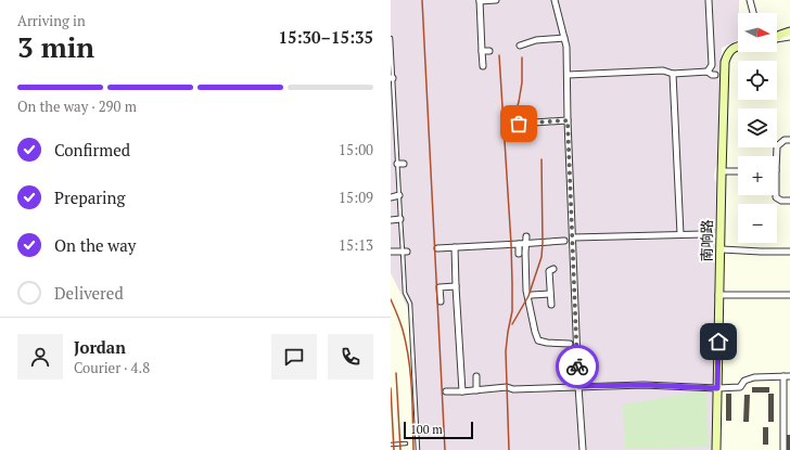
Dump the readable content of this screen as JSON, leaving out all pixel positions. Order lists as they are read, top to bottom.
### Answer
{
  "streets": {
    "street": ["南响路"]
  },
  "scale_bar": "100 m",
  "north": "right",
  "page": {
    "heading": ["3 min", "Arriving in", "15:30–15:35"],
    "panel": ["Jordan", "Courier · 4.8"],
    "map_buttons": ["+", "−"],
    "bar": "On the way · 290 m",
    "list": [
      ["Confirmed", "15:00"],
      ["Preparing", "15:09"],
      ["On the way", "15:13"],
      "Delivered"
    ],
    "scale": "100 m"
  }
}
